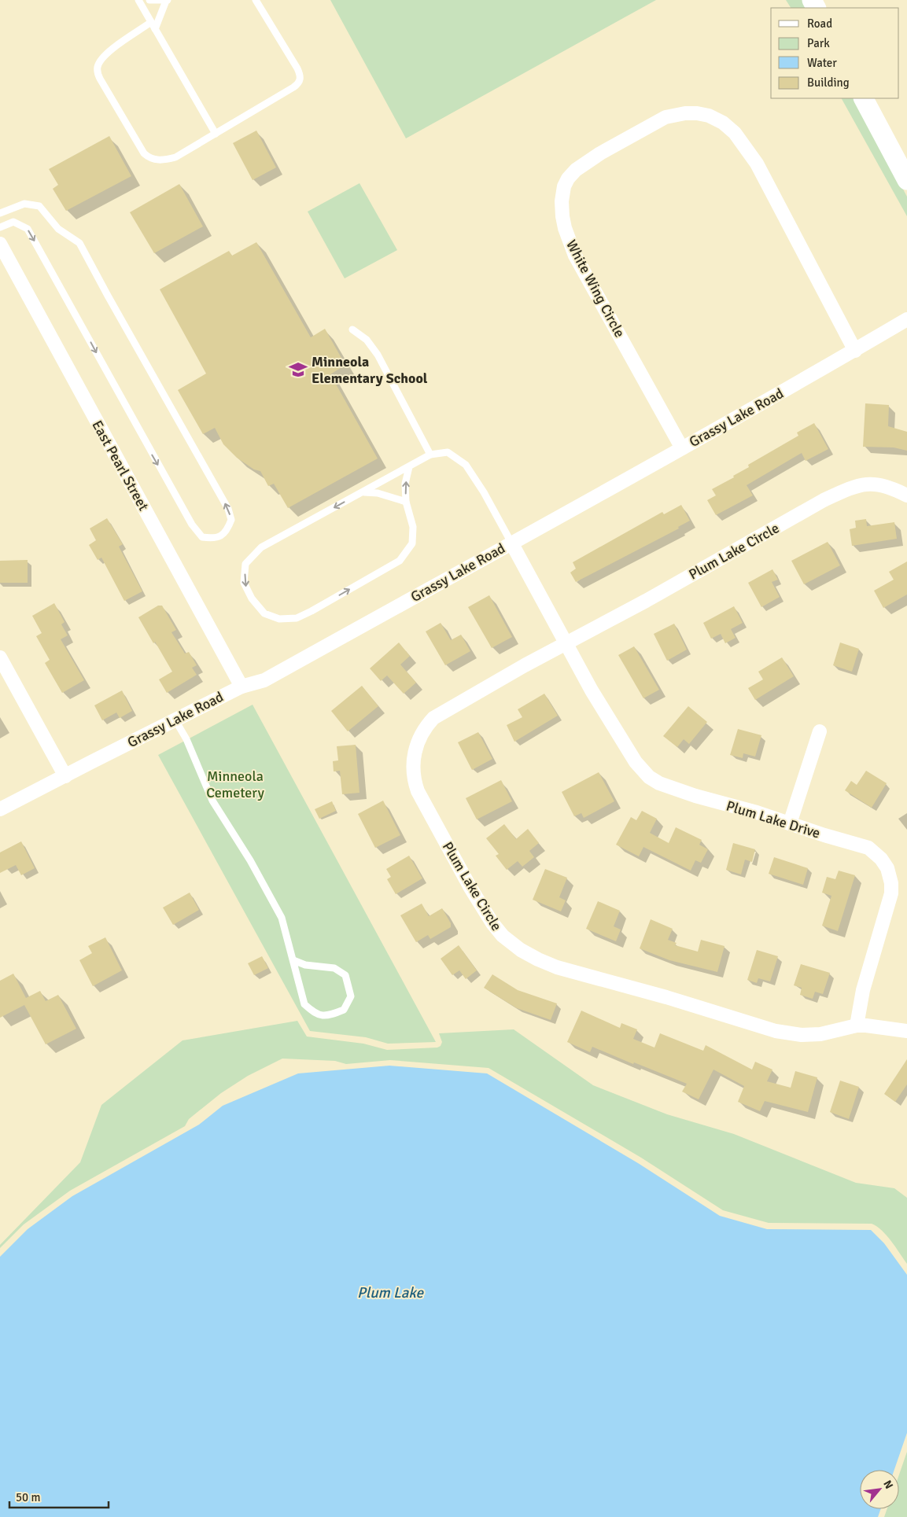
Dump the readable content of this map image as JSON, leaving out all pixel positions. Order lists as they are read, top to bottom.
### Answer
{
  "streets": {
    "street": [
      "White Wing Circle",
      "Grassy Lake Road",
      "East Pearl Street",
      "Plum Lake Circle",
      "Plum Lake Drive"
    ]
  },
  "crossings": [
    ["White Wing Circle", "Grassy Lake Road"],
    ["Grassy Lake Road", "East Pearl Street"],
    ["Plum Lake Circle", "Plum Lake Drive"]
  ],
  "water": ["Plum Lake"],
  "parks": ["Minneola Cemetery"],
  "places": {
    "school or university": ["Minneola Elementary School"]
  },
  "legend": [
    "Road",
    "Park",
    "Water",
    "Building"
  ],
  "scale_bar": "50 m",
  "north": "top right"
}
